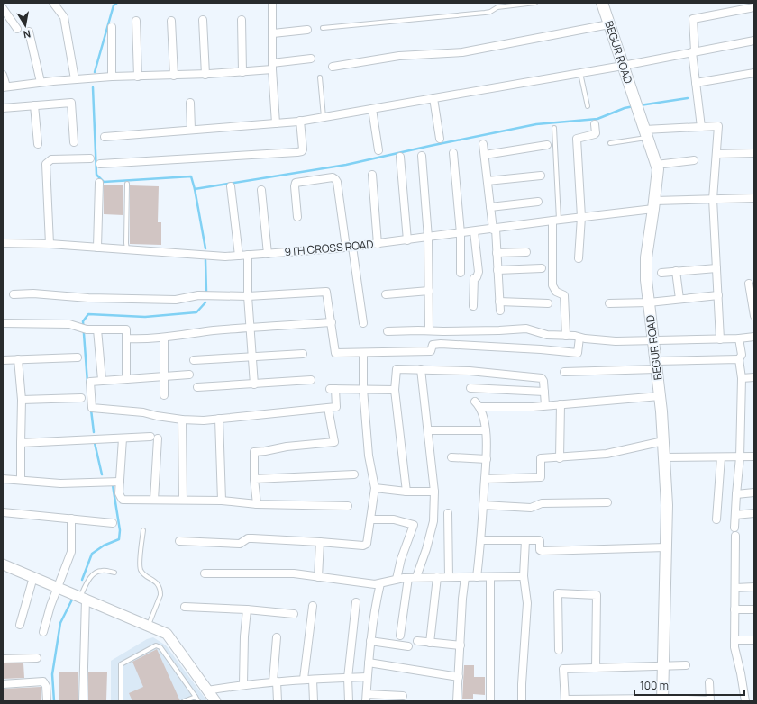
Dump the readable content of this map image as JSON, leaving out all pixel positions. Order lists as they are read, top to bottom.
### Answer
{
  "streets": {
    "main road": ["BEGUR ROAD"],
    "street": ["9TH CROSS ROAD"]
  },
  "crossings": [
    ["BEGUR ROAD", "9TH CROSS ROAD"]
  ],
  "scale_bar": "100 m",
  "north": "bottom"
}
